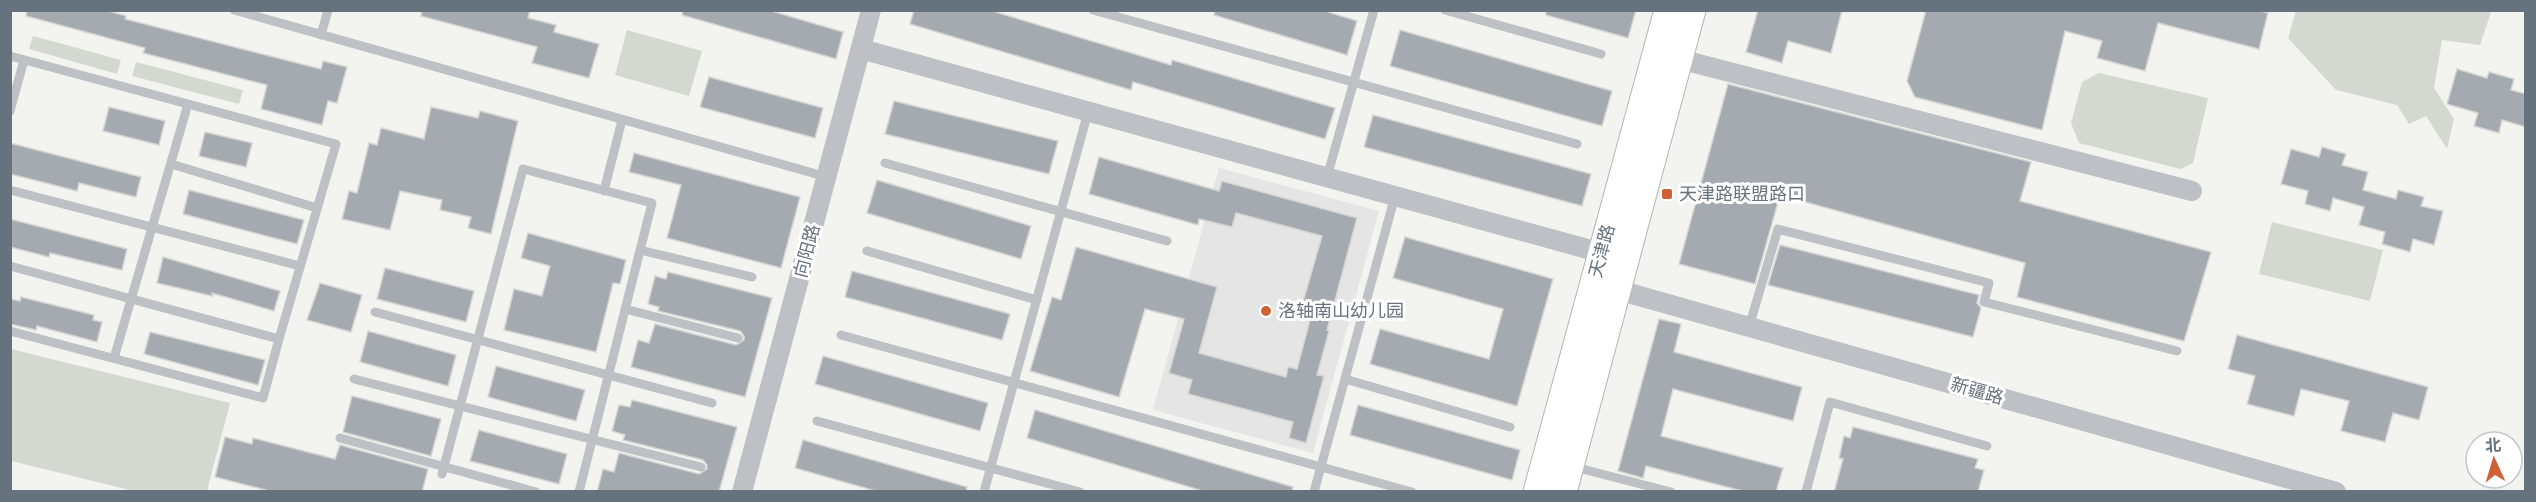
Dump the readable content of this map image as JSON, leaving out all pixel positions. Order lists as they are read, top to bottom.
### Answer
{
  "streets": {
    "main road": ["天津路"],
    "street": ["向阳路", "新疆路"]
  },
  "crossings": [
    ["天津路", "新疆路"]
  ],
  "places": {
    "transit": ["天津路联盟路口"],
    "other": ["洛轴南山幼儿园"]
  },
  "north": "top"
}
